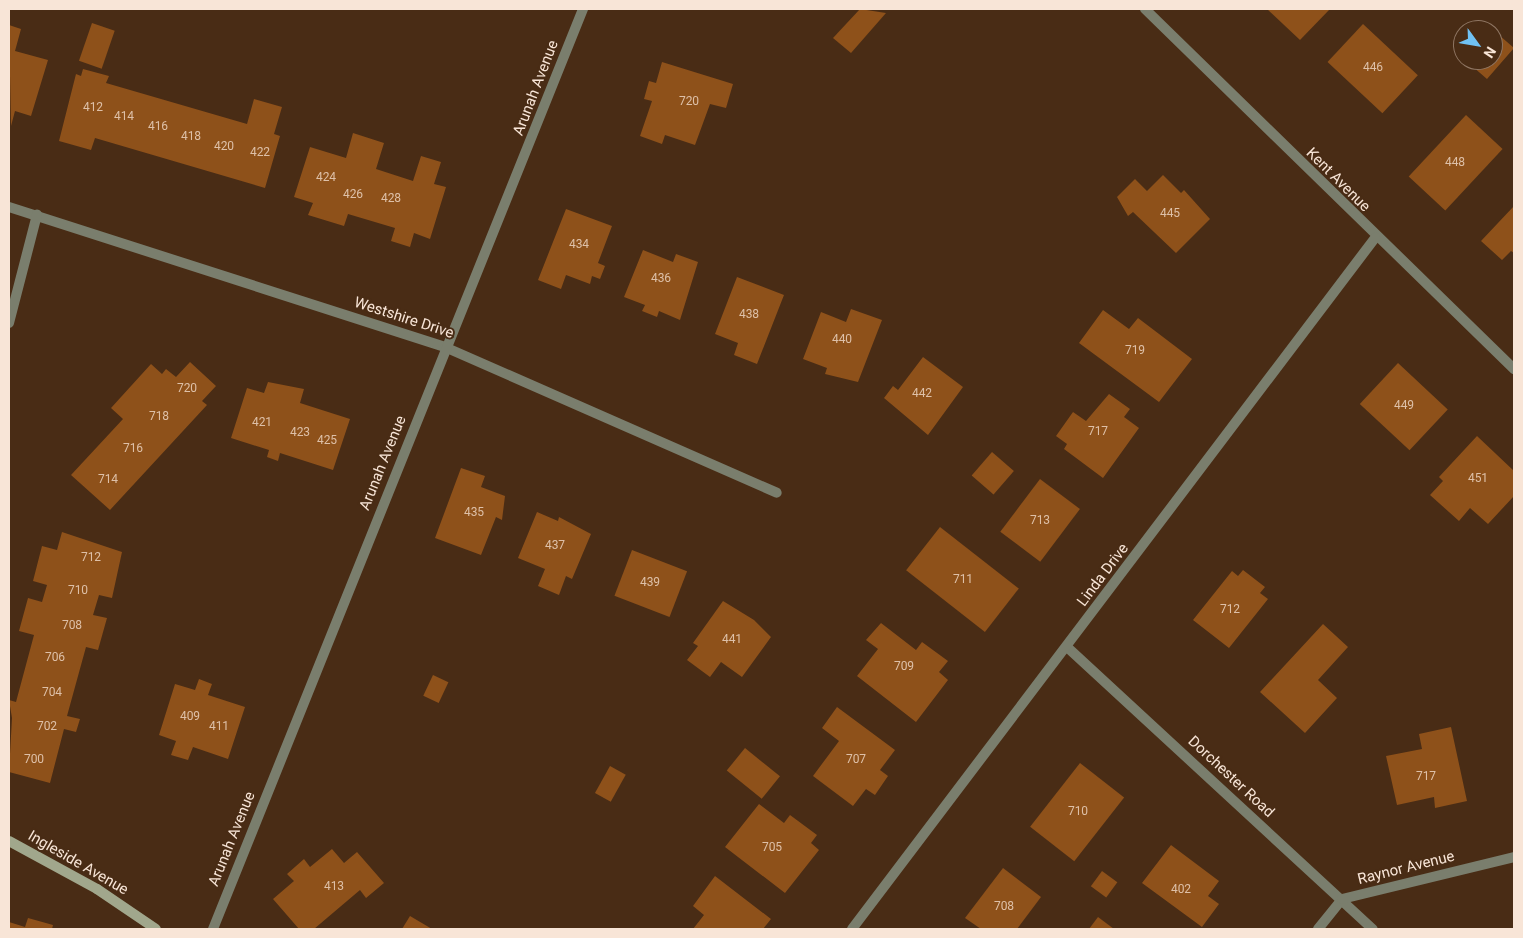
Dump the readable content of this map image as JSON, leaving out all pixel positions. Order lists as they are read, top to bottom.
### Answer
{
  "streets": {
    "main road": ["Ingleside Avenue"],
    "street": [
      "Arunah Avenue",
      "Kent Avenue",
      "Westshire Drive",
      "Linda Drive",
      "Dorchester Road",
      "Raynor Avenue"
    ]
  },
  "crossings": [
    ["Arunah Avenue", "Westshire Drive"],
    ["Kent Avenue", "Linda Drive"],
    ["Linda Drive", "Dorchester Road"],
    ["Dorchester Road", "Raynor Avenue"]
  ],
  "house_numbers": [
    "446",
    "720",
    "412",
    "414",
    "416",
    "418",
    "420",
    "422",
    "448",
    "424",
    "426",
    "428",
    "445",
    "434",
    "436",
    "438",
    "440",
    "719",
    "720",
    "442",
    "449",
    "718",
    "421",
    "717",
    "423",
    "425",
    "716",
    "451",
    "714",
    "435",
    "713",
    "437",
    "712",
    "711",
    "439",
    "710",
    "712",
    "708",
    "441",
    "706",
    "709",
    "704",
    "409",
    "702",
    "411",
    "700",
    "707",
    "717",
    "710",
    "705",
    "413",
    "402",
    "708"
  ],
  "north": "bottom right"
}
